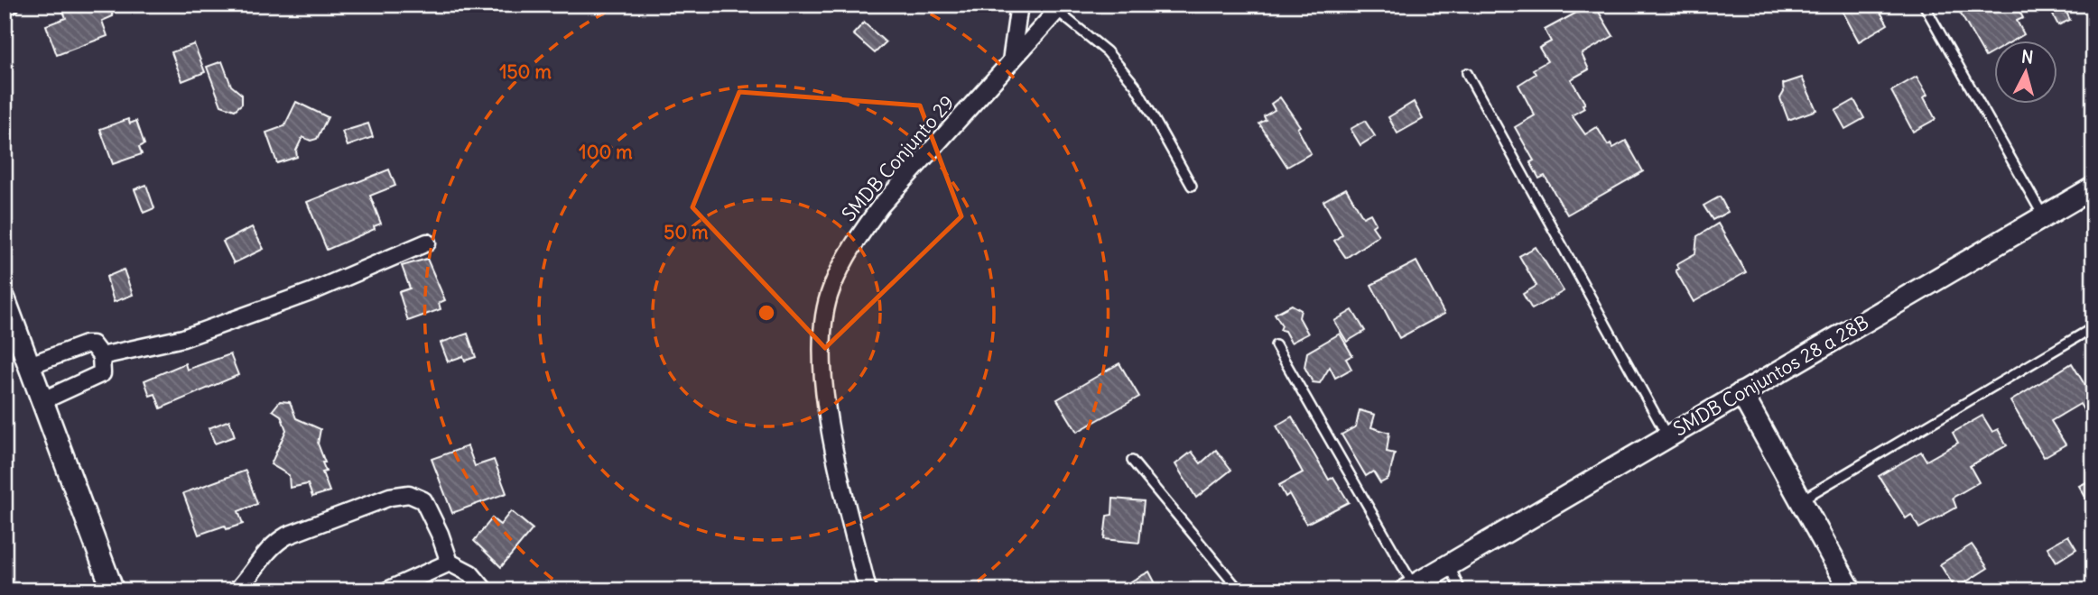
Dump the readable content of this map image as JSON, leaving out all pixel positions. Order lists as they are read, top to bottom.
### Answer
{
  "streets": {
    "street": ["SMDB Conjunto 29", "SMDB Conjuntos 28 a 28B"]
  },
  "north": "top",
  "rings": ["150 m", "100 m", "50 m"]
}
